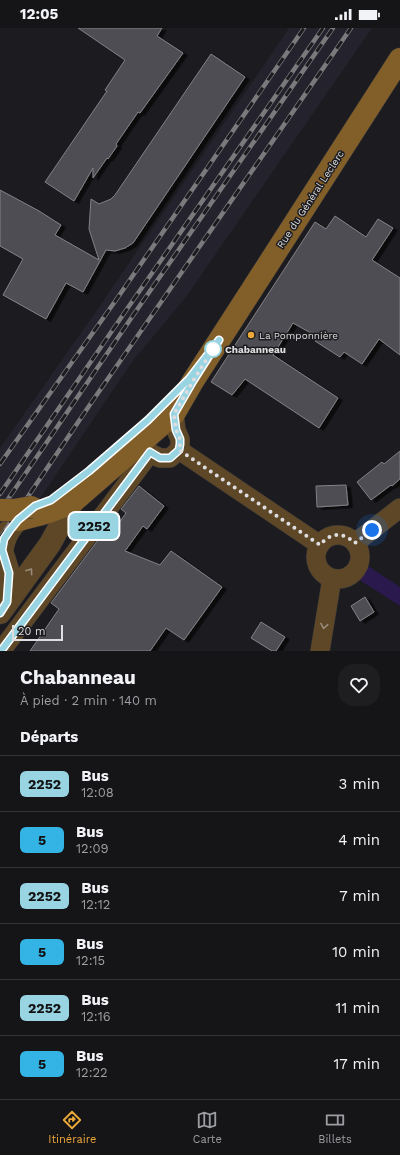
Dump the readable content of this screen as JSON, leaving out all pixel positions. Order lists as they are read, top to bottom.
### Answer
{
  "streets": {
    "main road": ["Rue du Général Leclerc"]
  },
  "places": ["La Pomponnière", "Chabanneau"],
  "lines": ["bus line 2252"],
  "scale_bar": "20 m",
  "page": {
    "status": "12:05",
    "on_map": "2252",
    "scale": "20 m",
    "heading": [
      ["Chabanneau", "À pied · 2 min · 140 m"],
      "Départs"
    ],
    "list": [
      {
        "mark": "2252",
        "name": "Bus",
        "note": "12:08",
        "value": "3 min"
      },
      {
        "mark": "5",
        "name": "Bus",
        "note": "12:09",
        "value": "4 min"
      },
      {
        "mark": "2252",
        "name": "Bus",
        "note": "12:12",
        "value": "7 min"
      },
      {
        "mark": "5",
        "name": "Bus",
        "note": "12:15",
        "value": "10 min"
      },
      {
        "mark": "2252",
        "name": "Bus",
        "note": "12:16",
        "value": "11 min"
      },
      {
        "mark": "5",
        "name": "Bus",
        "note": "12:22",
        "value": "17 min"
      }
    ],
    "tabs": ["Itinéraire", "Carte", "Billets"]
  }
}
